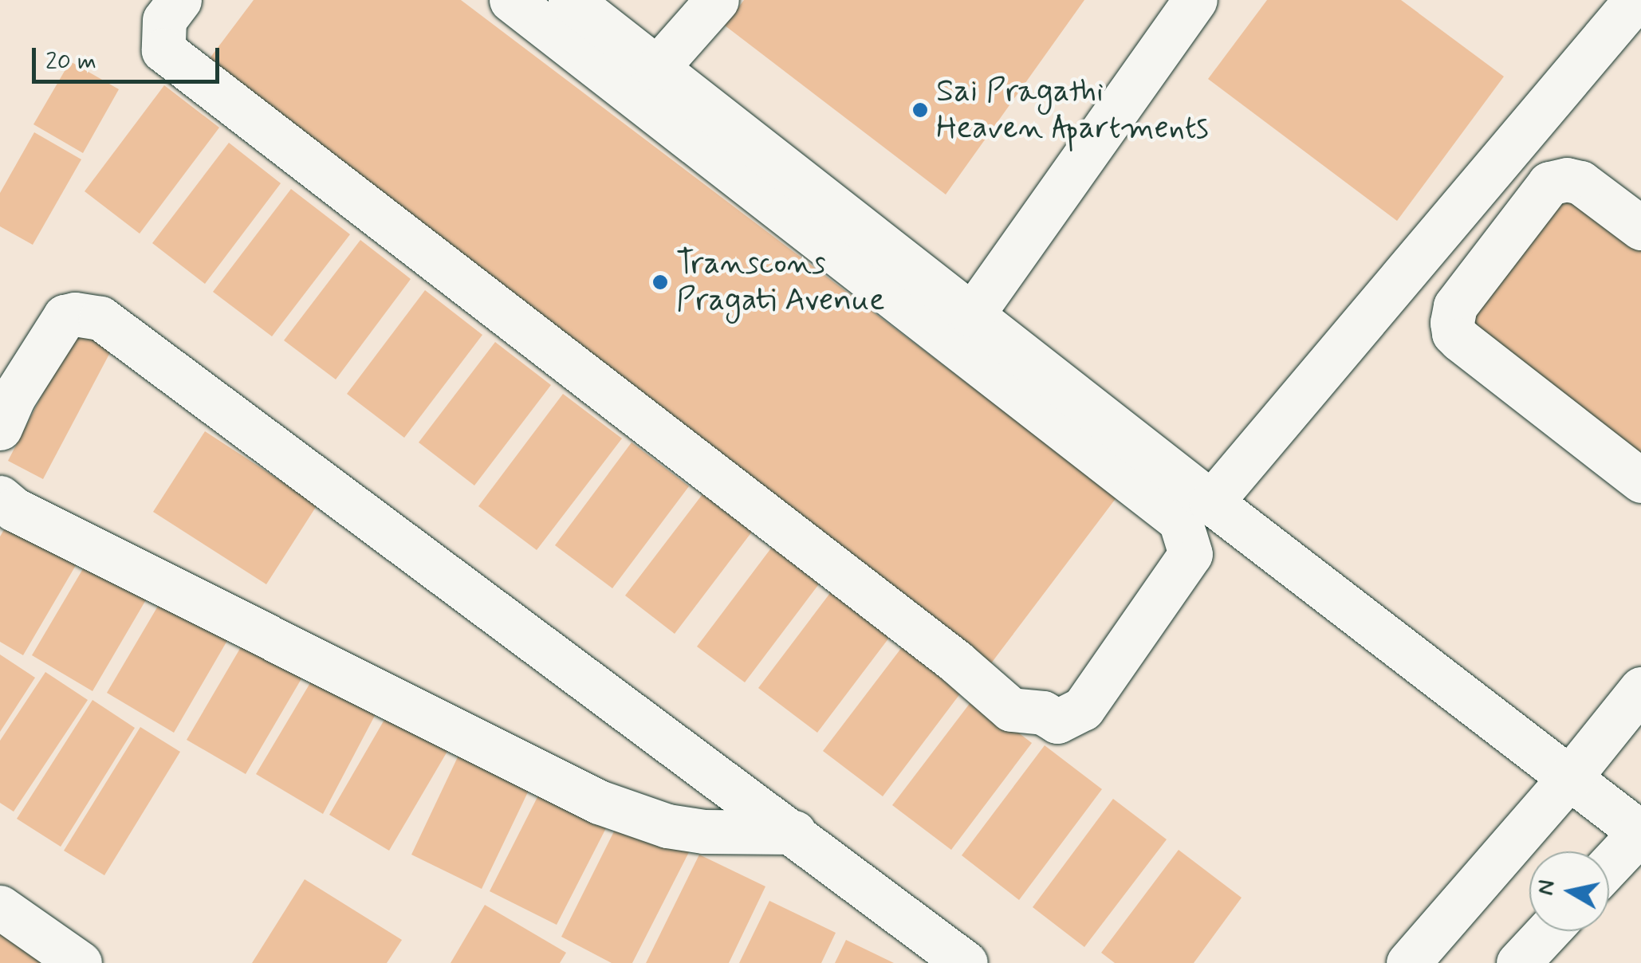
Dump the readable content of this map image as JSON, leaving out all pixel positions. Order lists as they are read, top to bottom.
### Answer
{
  "places": ["Sai Pragathi Heaven Apartments", "Transcons Pragati Avenue"],
  "scale_bar": "20 m",
  "north": "left"
}
